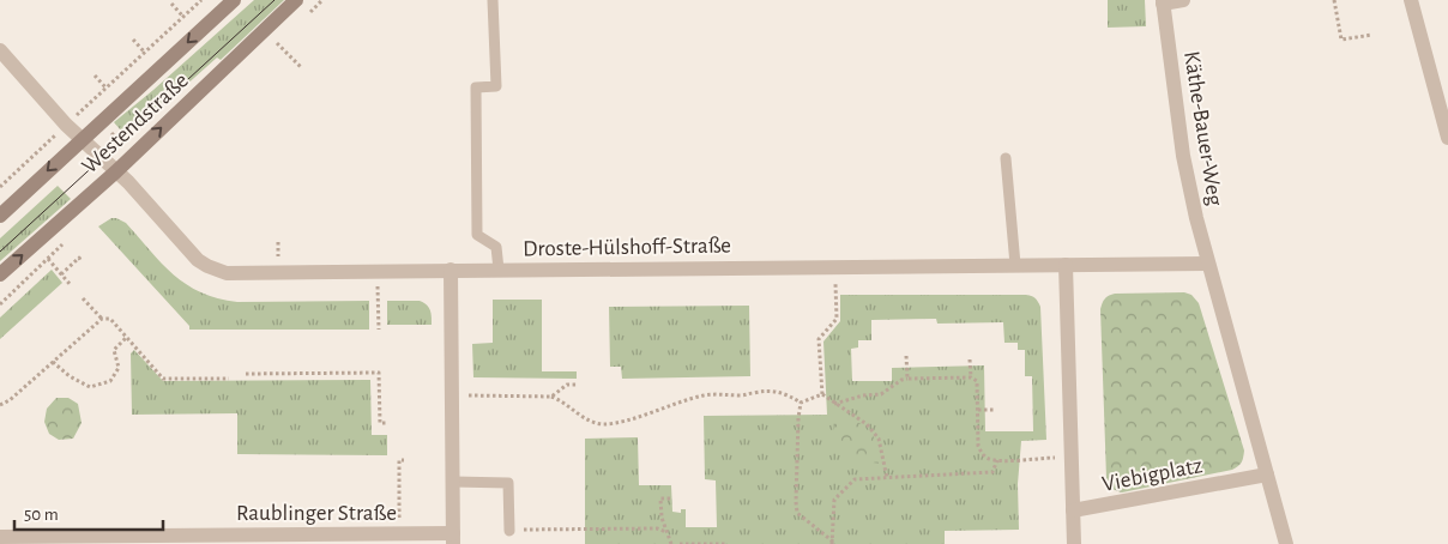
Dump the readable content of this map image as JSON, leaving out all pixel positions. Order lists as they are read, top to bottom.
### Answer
{
  "streets": {
    "main road": ["Westendstraße"],
    "street": [
      "Käthe-Bauer-Weg",
      "Droste-Hülshoff-Straße",
      "Viebigplatz",
      "Raublinger Straße"
    ]
  },
  "crossings": [
    ["Westendstraße", "Droste-Hülshoff-Straße"],
    ["Käthe-Bauer-Weg", "Droste-Hülshoff-Straße"],
    ["Droste-Hülshoff-Straße", "Viebigplatz"]
  ],
  "scale_bar": "50 m"
}
